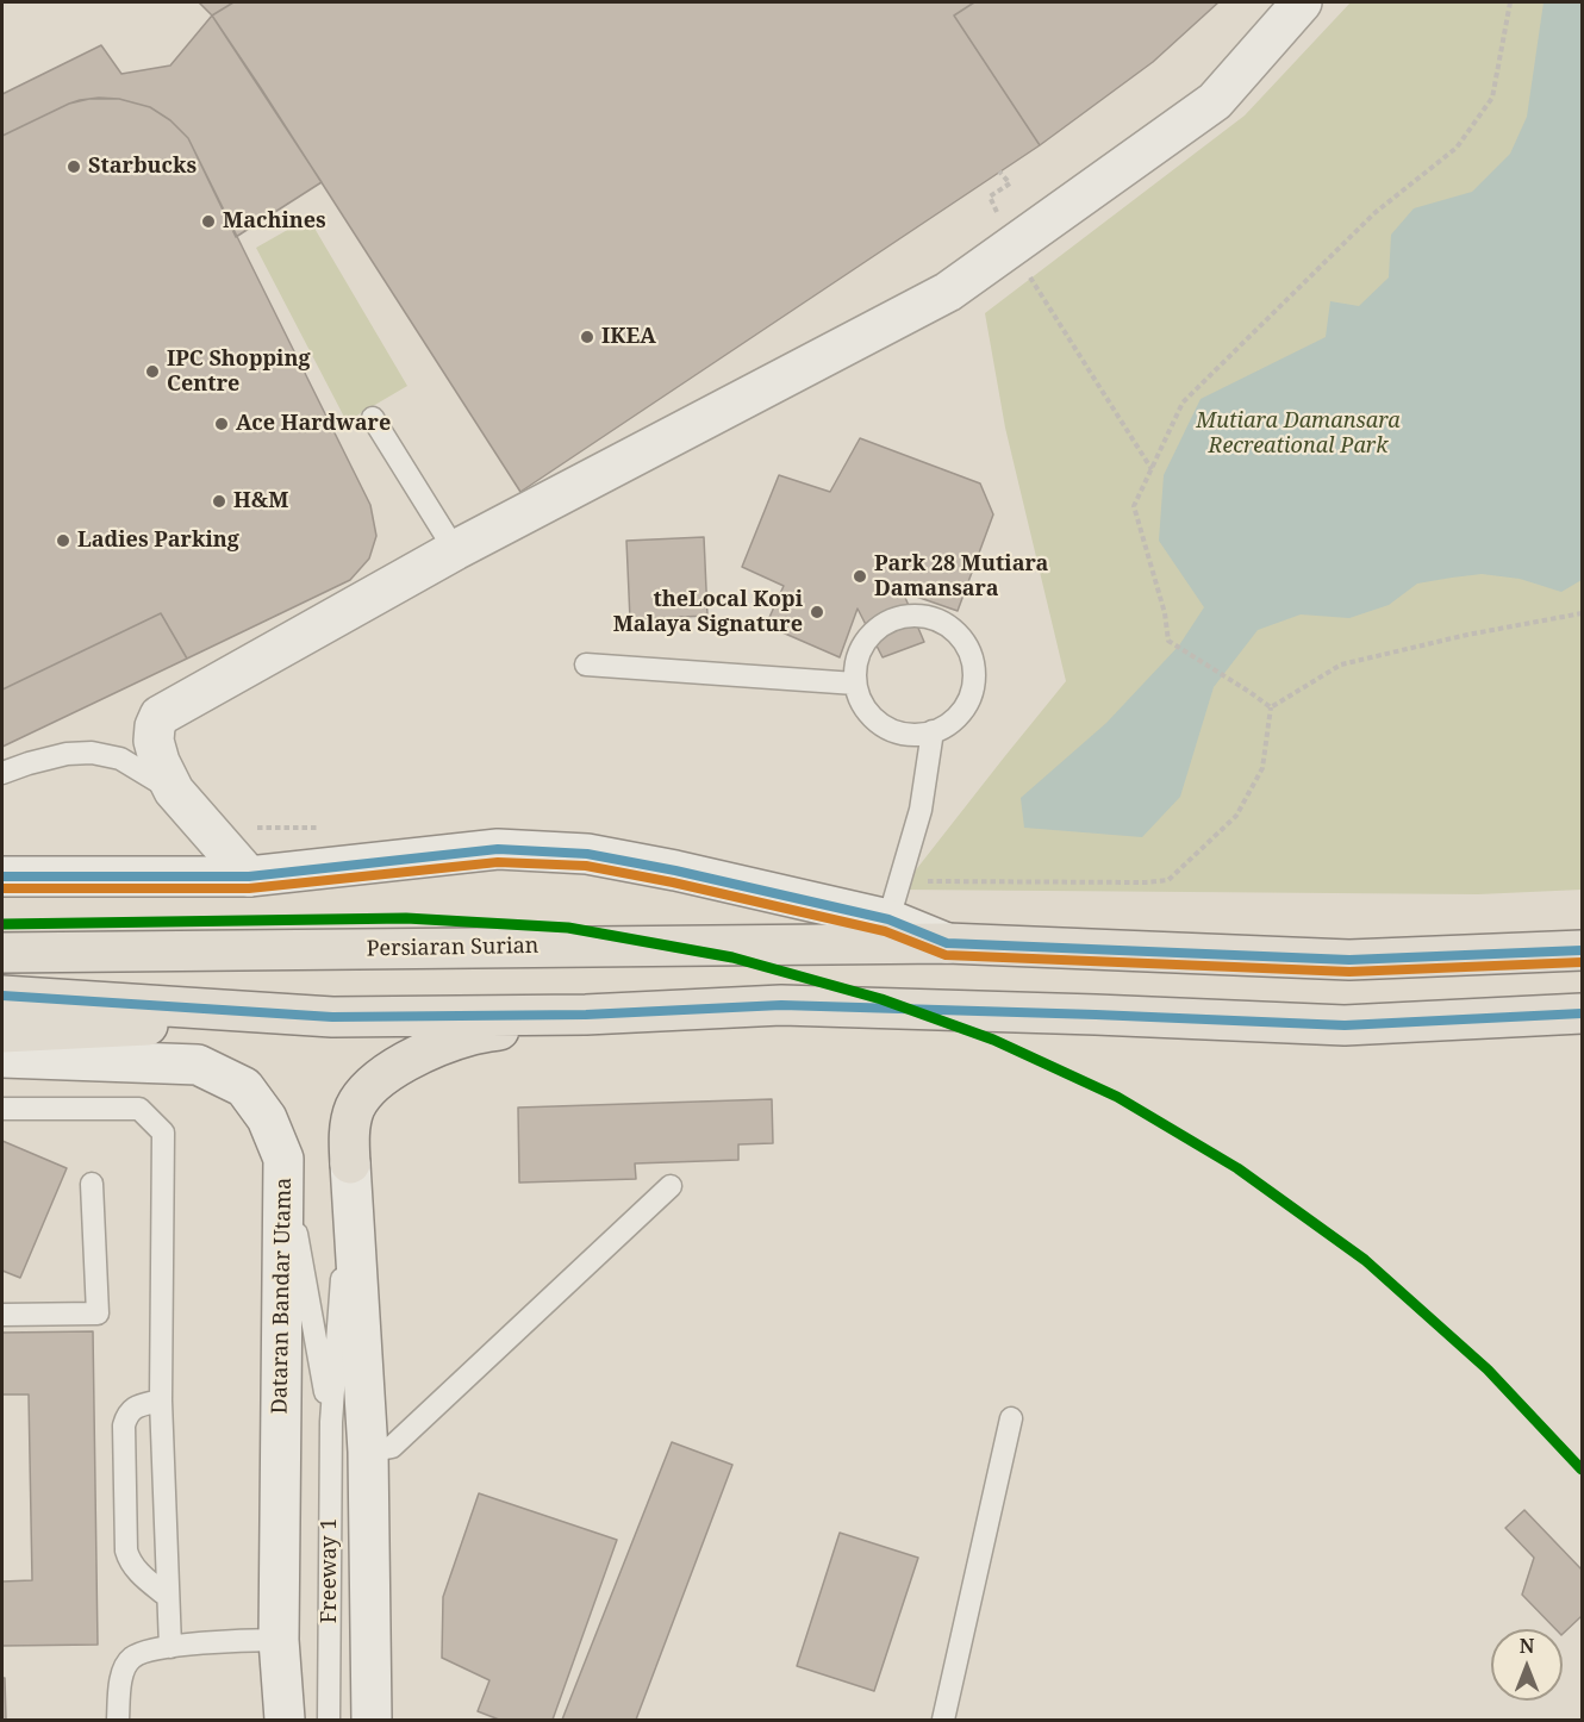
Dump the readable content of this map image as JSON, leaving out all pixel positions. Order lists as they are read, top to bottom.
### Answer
{
  "streets": {
    "main road": ["Persiaran Surian"],
    "street": ["Dataran Bandar Utama"],
    "lane": ["Freeway 1"]
  },
  "crossings": [
    ["Dataran Bandar Utama", "Freeway 1"]
  ],
  "parks": ["Mutiara Damansara Recreational Park"],
  "places": [
    "Starbucks",
    "Machines",
    "IKEA",
    "IPC Shopping Centre",
    "Ace Hardware",
    "H&M",
    "Ladies Parking",
    "Park 28 Mutiara Damansara",
    "theLocal Kopi Malaya Signature"
  ],
  "north": "top"
}
